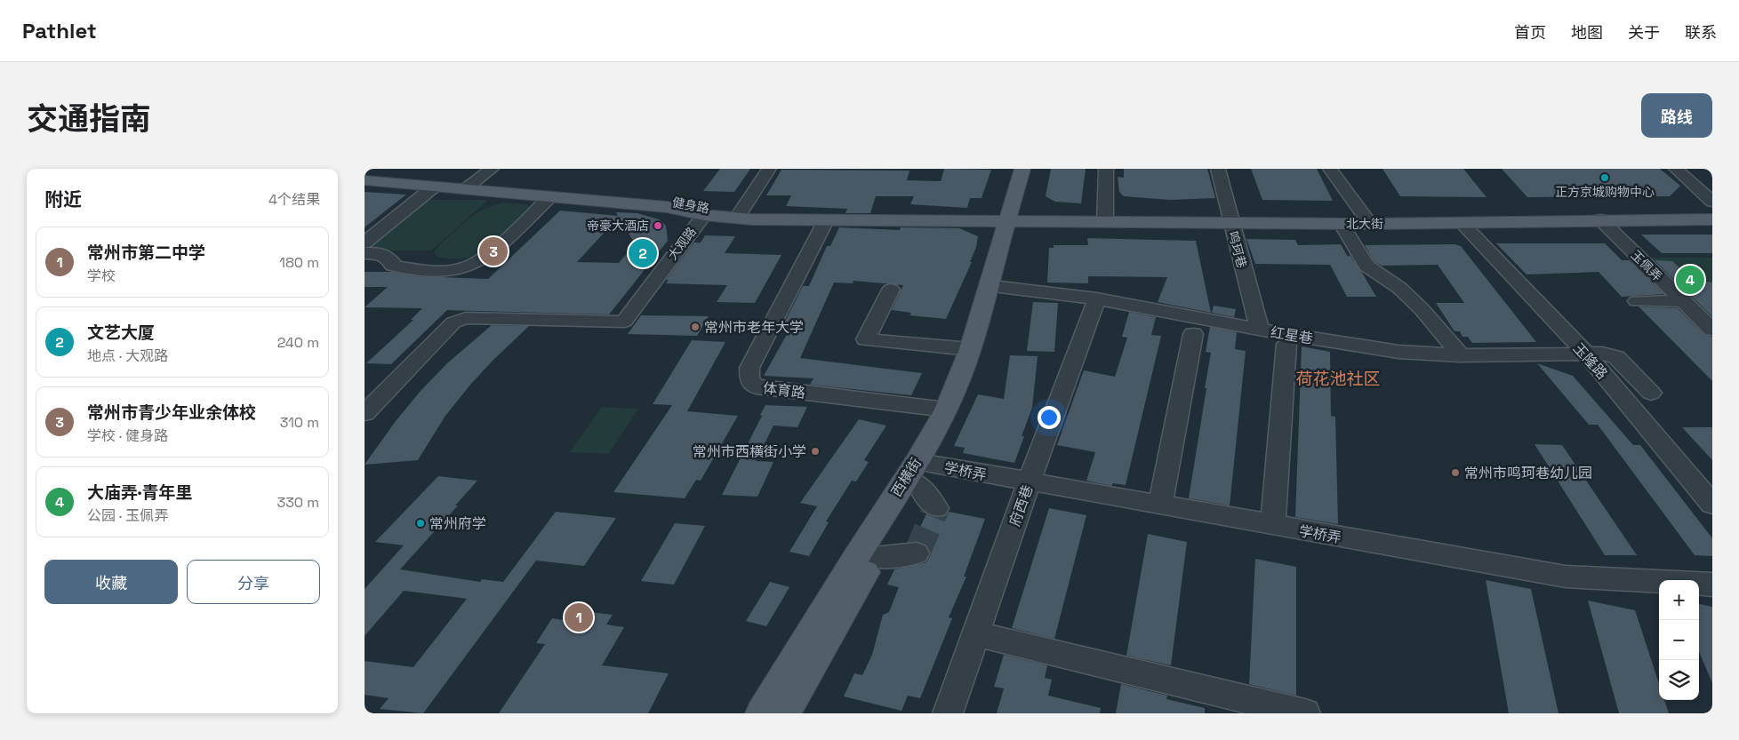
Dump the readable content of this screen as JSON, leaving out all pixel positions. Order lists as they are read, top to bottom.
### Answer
{
  "streets": {
    "main road": ["健身路", "北大街", "西横街"],
    "street": [
      "大观路",
      "鸣珂巷",
      "玉佩弄",
      "红星巷",
      "玉隆路",
      "体育路",
      "学桥弄",
      "府西巷"
    ]
  },
  "crossings": [
    ["健身路", "北大街"],
    ["健身路", "大观路"],
    ["健身路", "体育路"],
    ["健身路", "西横街"],
    ["北大街", "鸣珂巷"],
    ["北大街", "玉佩弄"],
    ["北大街", "玉隆路"],
    ["北大街", "西横街"],
    ["鸣珂巷", "红星巷"],
    ["红星巷", "玉隆路"],
    ["红星巷", "西横街"],
    ["红星巷", "府西巷"],
    ["体育路", "西横街"],
    ["学桥弄", "西横街"],
    ["学桥弄", "府西巷"]
  ],
  "districts": ["荷花池社区"],
  "places": [
    "正方京城购物中心",
    "帝豪大酒店",
    "常州市老年大学",
    "常州市西横街小学",
    "常州市鸣珂巷幼儿园",
    "常州府学"
  ],
  "page": {
    "header": "Pathlet",
    "nav": [
      "首页",
      "地图",
      "关于",
      "联系"
    ],
    "title": "交通指南",
    "buttons": [
      "路线",
      ["收藏", "分享"]
    ],
    "heading": ["附近", "4个结果"],
    "list": [
      {
        "mark": "1",
        "name": "常州市第二中学",
        "note": "学校",
        "value": "180 m"
      },
      {
        "mark": "2",
        "name": "文艺大厦",
        "note": "地点 · 大观路",
        "value": "240 m"
      },
      {
        "mark": "3",
        "name": "常州市青少年业余体校",
        "note": "学校 · 健身路",
        "value": "310 m"
      },
      {
        "mark": "4",
        "name": "大庙弄·青年里",
        "note": "公园 · 玉佩弄",
        "value": "330 m"
      }
    ],
    "pins": [
      "3",
      "2",
      "4",
      "1"
    ],
    "map_buttons": ["+", "−"]
  }
}
